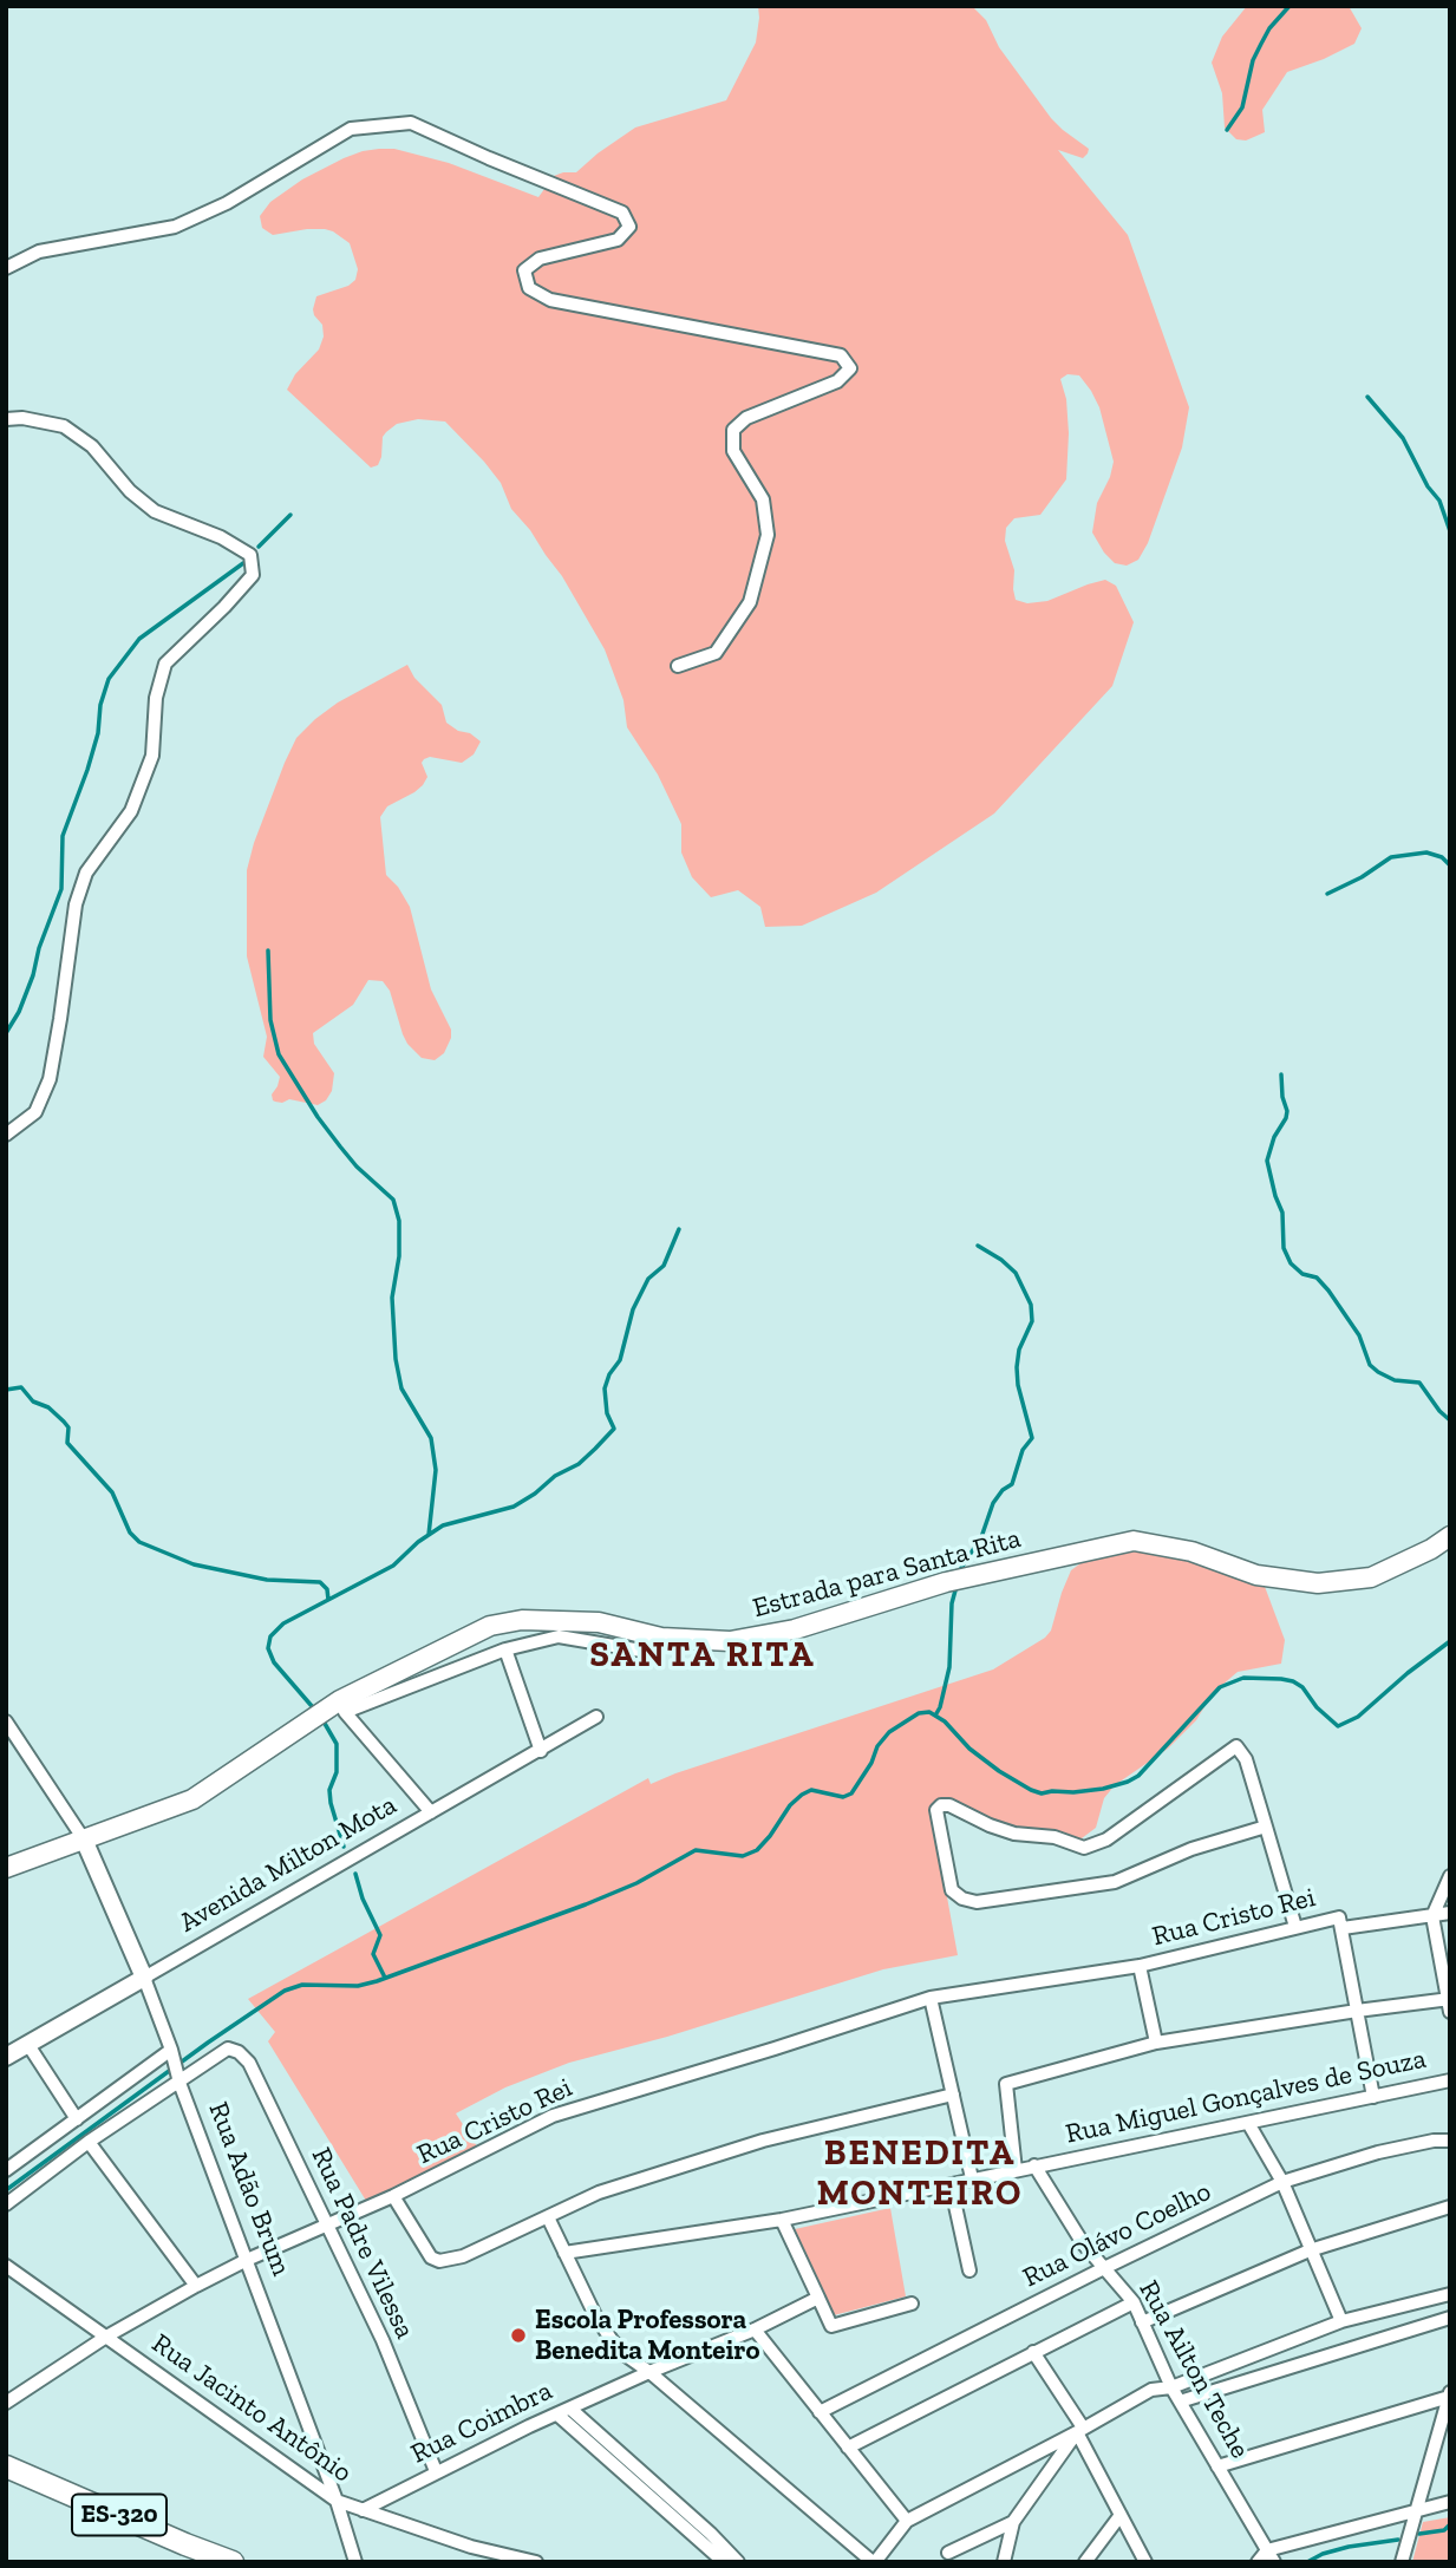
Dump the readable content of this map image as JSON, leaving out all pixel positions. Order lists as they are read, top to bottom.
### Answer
{
  "streets": {
    "main road": ["Estrada para Santa Rita", "ES-320"],
    "street": [
      "Avenida Milton Mota",
      "Rua Cristo Rei",
      "Rua Miguel Gonçalves de Souza",
      "Rua Adão Brum",
      "Rua Olávo Coelho",
      "Rua Padre Vilessa",
      "Rua Ailton Teche",
      "Rua Jacinto Antônio",
      "Rua Coimbra"
    ]
  },
  "crossings": [
    ["Estrada para Santa Rita", "Rua Adão Brum"],
    ["Avenida Milton Mota", "Rua Adão Brum"],
    ["Rua Cristo Rei", "Rua Adão Brum"],
    ["Rua Cristo Rei", "Rua Padre Vilessa"],
    ["Rua Cristo Rei", "Rua Jacinto Antônio"],
    ["Rua Miguel Gonçalves de Souza", "Rua Ailton Teche"],
    ["Rua Adão Brum", "Rua Padre Vilessa"],
    ["Rua Adão Brum", "Rua Jacinto Antônio"],
    ["Rua Olávo Coelho", "Rua Ailton Teche"],
    ["Rua Padre Vilessa", "Rua Coimbra"],
    ["Rua Jacinto Antônio", "Rua Coimbra"]
  ],
  "districts": ["SANTA RITA", "BENEDITA MONTEIRO"],
  "places": ["Escola Professora Benedita Monteiro"]
}
